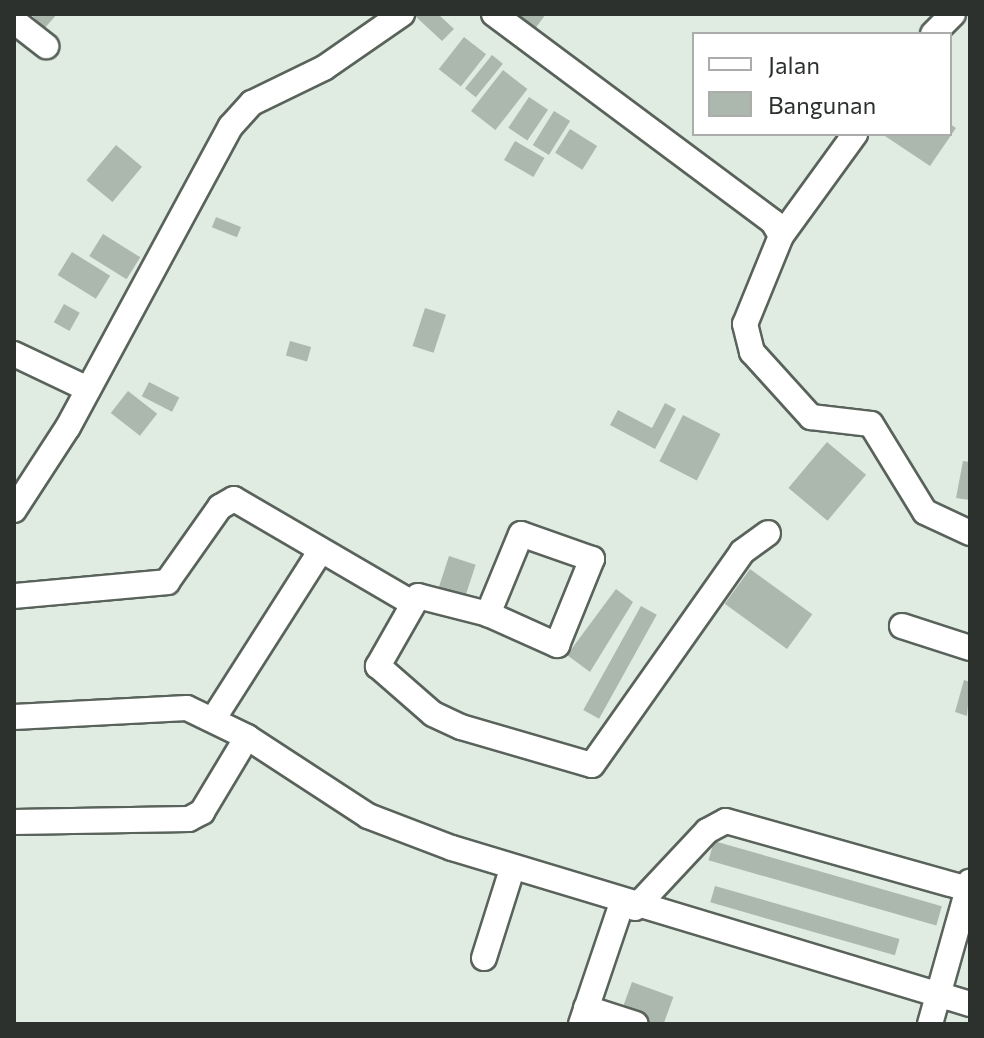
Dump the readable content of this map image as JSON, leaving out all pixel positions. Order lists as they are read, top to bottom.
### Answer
{
  "legend": ["Jalan", "Bangunan"]
}
